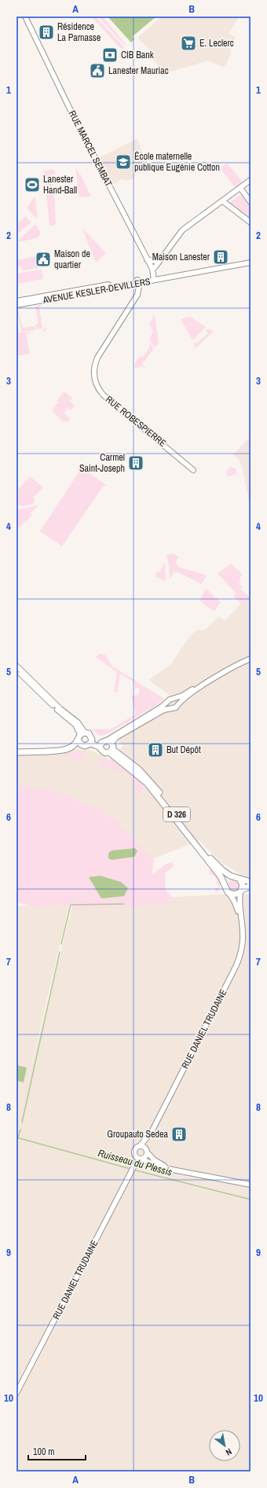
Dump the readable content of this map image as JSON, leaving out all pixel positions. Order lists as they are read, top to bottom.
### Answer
{
  "streets": {
    "main road": ["D 326"],
    "street": [
      "RUE MARCEL SEMBAT",
      "AVENUE KESLER-DEVILLERS",
      "RUE ROBESPIERRE",
      "RUE DANIEL TRUDAINE"
    ]
  },
  "crossings": [
    ["RUE MARCEL SEMBAT", "AVENUE KESLER-DEVILLERS"],
    ["AVENUE KESLER-DEVILLERS", "RUE ROBESPIERRE"],
    ["D 326", "RUE DANIEL TRUDAINE"]
  ],
  "water": ["Ruisseau du Plessis"],
  "places": {
    "building": [
      "Résidence La Parnasse",
      "Maison Lanester",
      "Carmel Saint-Joseph",
      "But Dépôt",
      "Groupauto Sedea"
    ],
    "supermarket": ["E. Leclerc"],
    "bank": ["CIB Bank"],
    "public building": ["Lanester Mauriac", "Maison de quartier"],
    "school or university": ["École maternelle publique Eugénie Cotton"],
    "sports": ["Lanester Hand-Ball"]
  },
  "scale_bar": "100 m",
  "north": "bottom right",
  "grid": {
    "columns": ["A", "B"],
    "rows": [
      "1",
      "2",
      "3",
      "4",
      "5",
      "6",
      "7",
      "8",
      "9",
      "10"
    ]
  }
}
